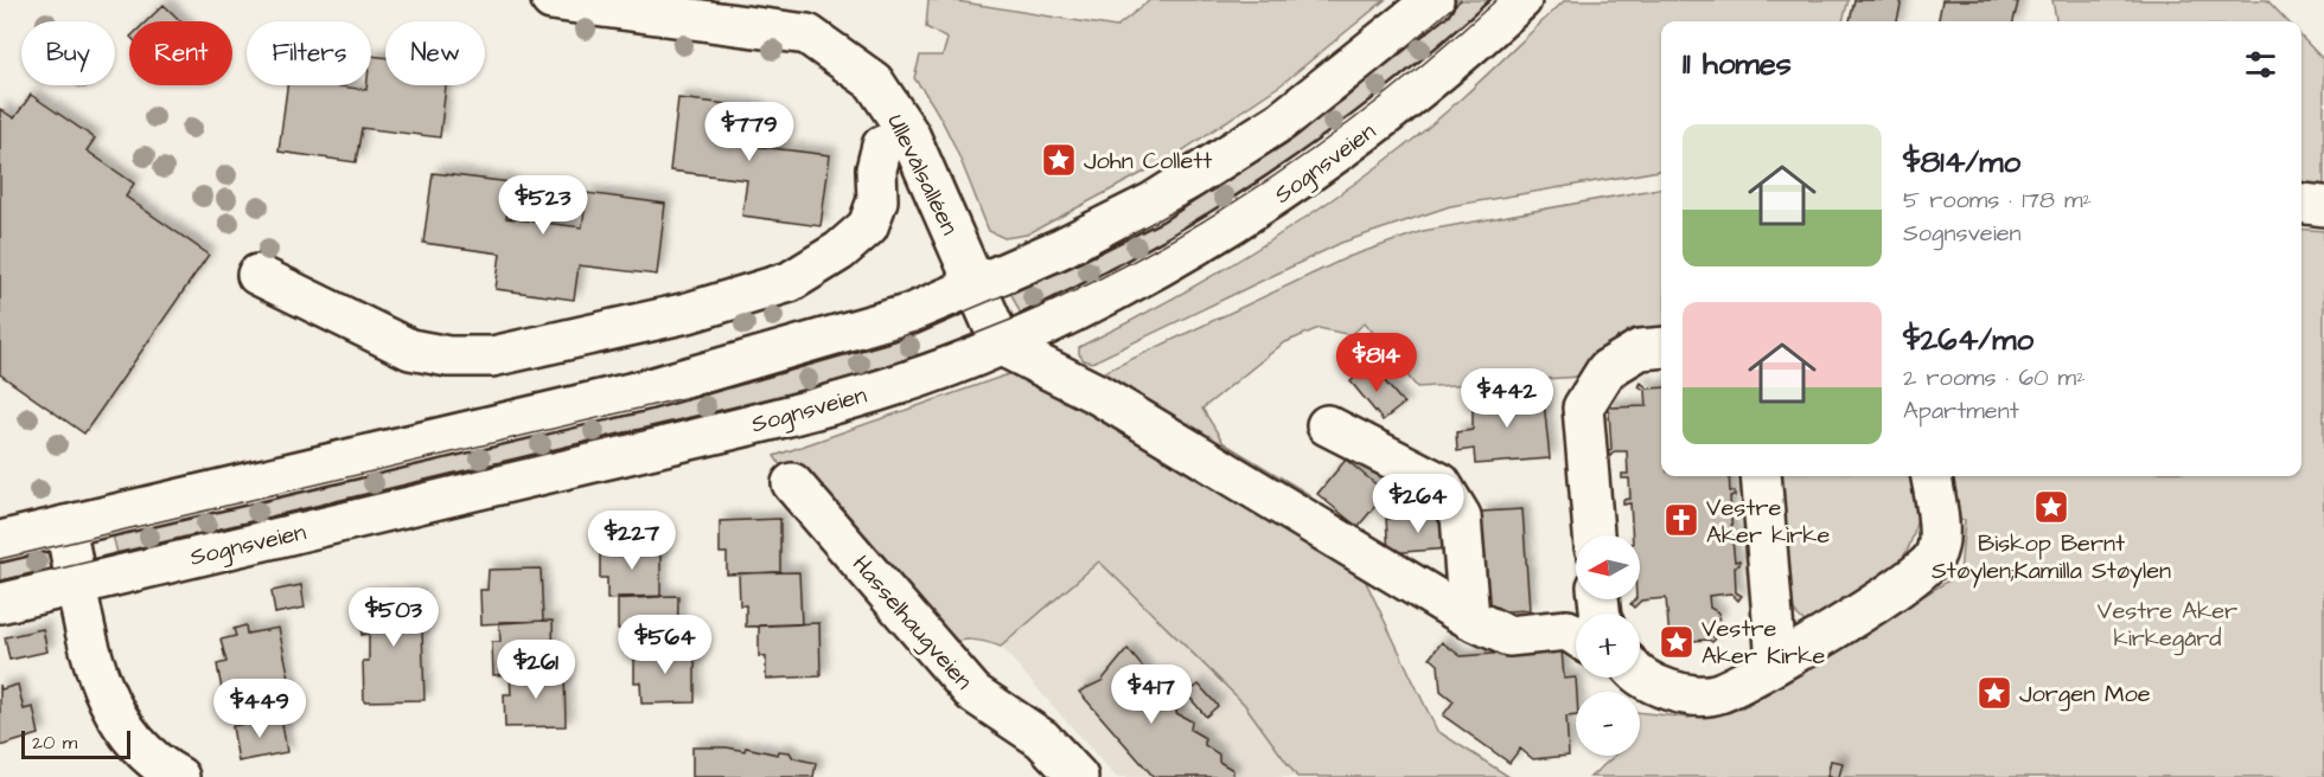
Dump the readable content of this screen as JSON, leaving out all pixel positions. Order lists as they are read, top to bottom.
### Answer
{
  "streets": {
    "main road": ["Sognsveien", "Ullevålsalléen", "Hasselhaugveien"]
  },
  "crossings": [
    ["Sognsveien", "Ullevålsalléen"]
  ],
  "parks": ["Vestre Aker kirkegård"],
  "places": {
    "place": [
      "John Collett",
      "Biskop Bernt Støylen;Kamilla Støylen",
      "Vestre Aker Kirke",
      "Jorgen Moe"
    ],
    "church": ["Vestre Aker kirke"]
  },
  "scale_bar": "20 m",
  "north": "left",
  "page": {
    "chip": [
      "Buy",
      "Rent",
      "Filters",
      "New"
    ],
    "heading": "11 homes",
    "price": [
      "$779",
      "$523",
      "$814",
      "$442",
      "$264",
      "$227",
      "$503",
      "$564",
      "$261",
      "$417",
      "$449"
    ],
    "list": [
      {
        "name": "$814/mo",
        "note": "5 rooms · 178 m² · Sognsveien"
      },
      {
        "name": "$264/mo",
        "note": "2 rooms · 60 m² · Apartment"
      }
    ],
    "map_buttons": ["+", "−"],
    "scale": "20 m"
  }
}
